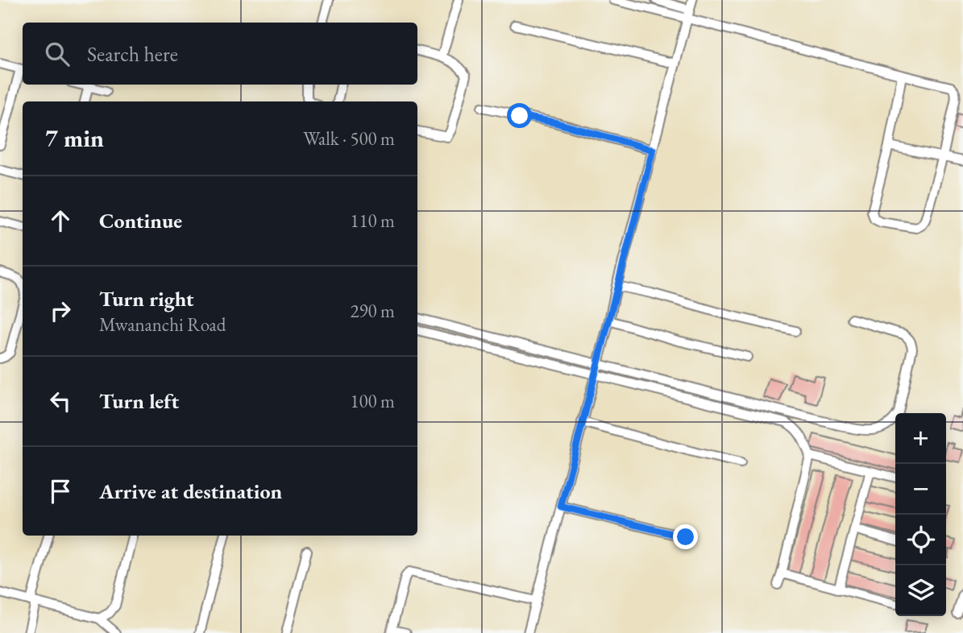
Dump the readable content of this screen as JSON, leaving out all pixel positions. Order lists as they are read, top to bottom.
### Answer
{
  "page": {
    "search": "Search here",
    "heading": ["7 min", "Walk · 500 m"],
    "list": [
      ["Continue", "110 m"],
      ["Turn right", "Mwananchi Road", "290 m"],
      ["Turn left", "100 m"],
      "Arrive at destination"
    ],
    "map_buttons": ["+", "−"]
  }
}
